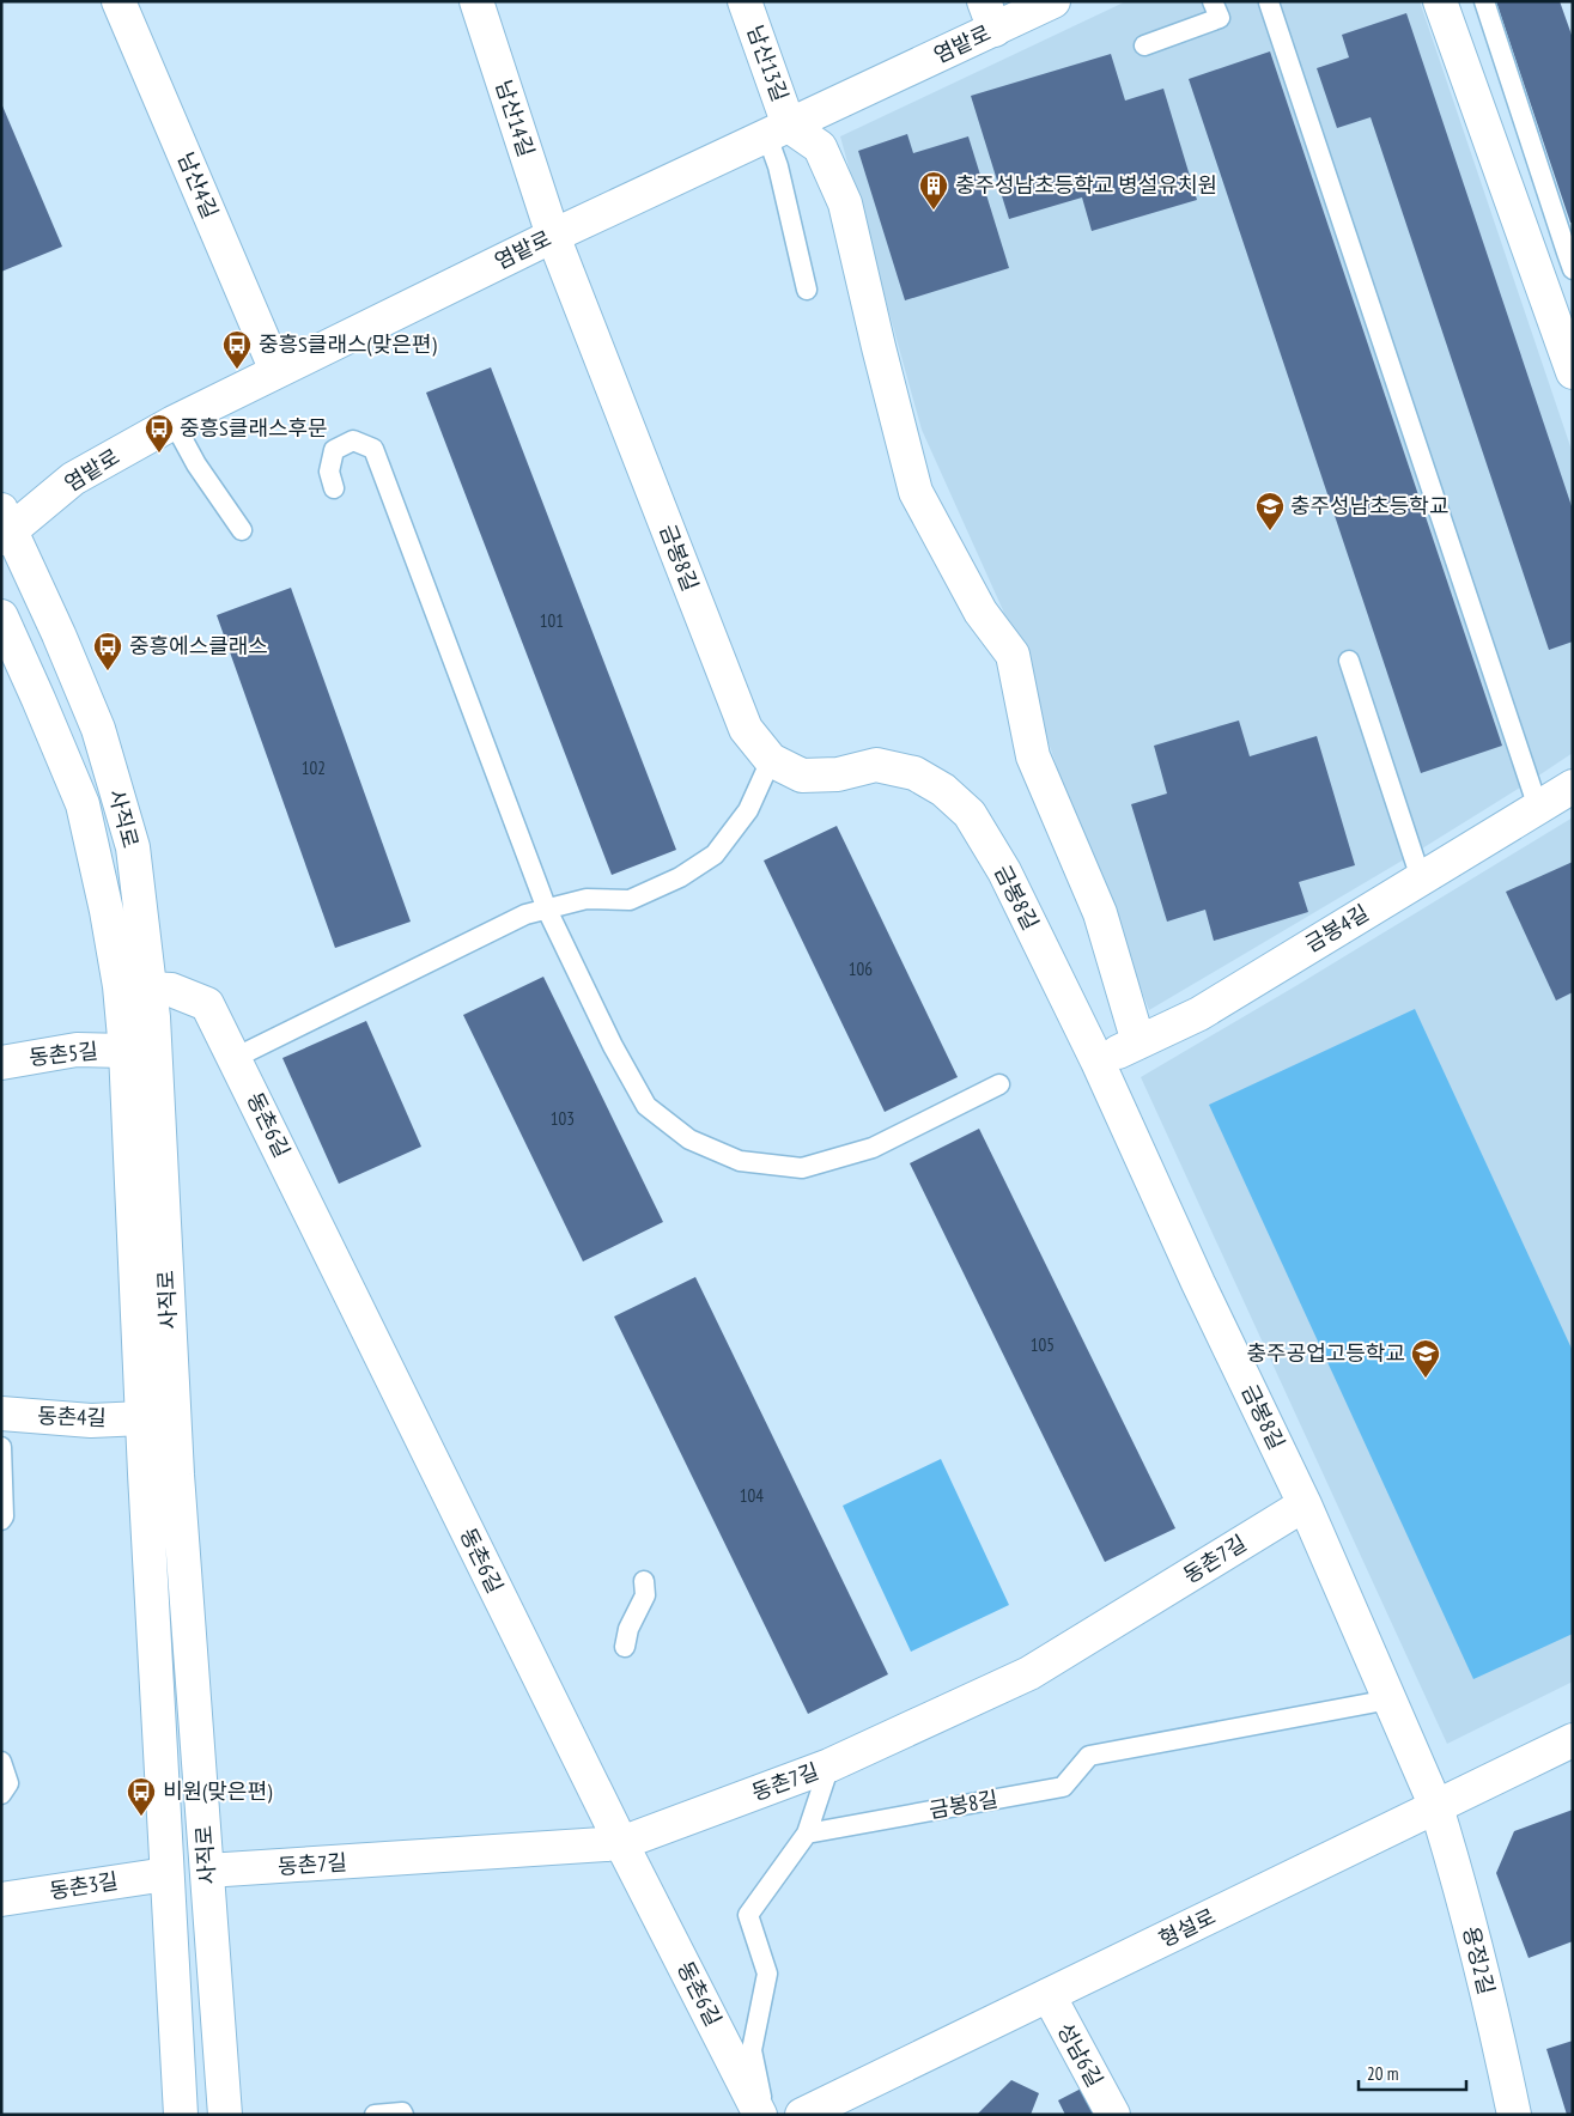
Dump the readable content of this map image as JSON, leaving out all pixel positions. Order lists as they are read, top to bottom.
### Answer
{
  "streets": {
    "street": [
      "염밭로",
      "남산13길",
      "남산14길",
      "남산4길",
      "금봉8길",
      "사직로",
      "금봉4길",
      "동촌5길",
      "동촌6길",
      "동촌4길",
      "동촌7길",
      "동촌3길",
      "형설로",
      "용정2길",
      "성남6길"
    ]
  },
  "crossings": [
    ["염밭로", "남산13길"],
    ["염밭로", "남산14길"],
    ["염밭로", "남산4길"],
    ["염밭로", "금봉8길"],
    ["염밭로", "사직로"],
    ["남산14길", "금봉8길"],
    ["금봉8길", "금봉4길"],
    ["금봉8길", "동촌6길"],
    ["금봉8길", "동촌7길"],
    ["금봉8길", "형설로"],
    ["금봉8길", "용정2길"],
    ["사직로", "동촌5길"],
    ["사직로", "동촌6길"],
    ["사직로", "동촌4길"],
    ["사직로", "동촌7길"],
    ["사직로", "동촌3길"],
    ["동촌6길", "동촌7길"],
    ["형설로", "용정2길"],
    ["형설로", "성남6길"]
  ],
  "places": {
    "building": ["충주성남초등학교 병설유치원"],
    "bus stop": [
      "중흥S클래스(맞은편)",
      "중흥S클래스후문",
      "중흥에스클래스",
      "비원(맞은편)"
    ],
    "school or university": ["충주성남초등학교", "충주공업고등학교"]
  },
  "house_numbers": [
    "101",
    "102",
    "106",
    "103",
    "105",
    "104"
  ],
  "scale_bar": "20 m"
}
